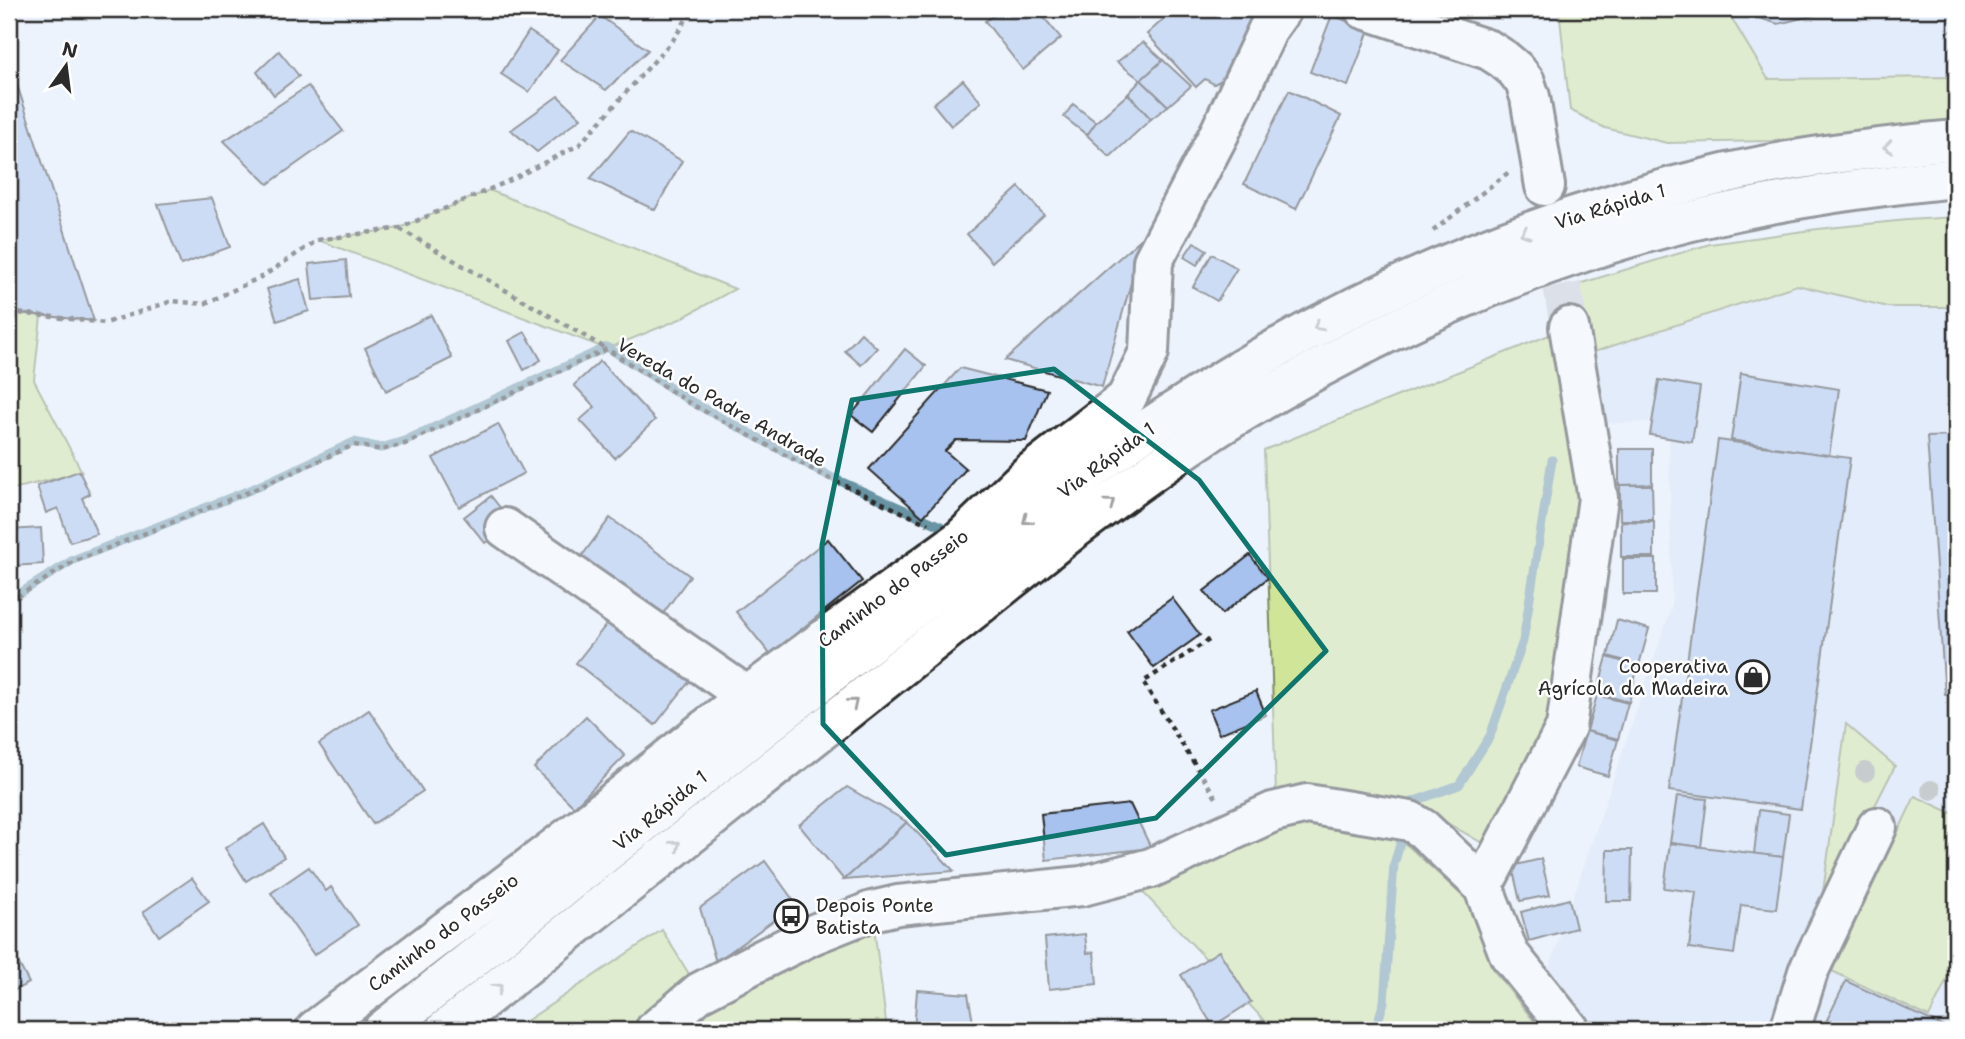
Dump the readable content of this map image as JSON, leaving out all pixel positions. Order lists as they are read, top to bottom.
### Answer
{
  "streets": {
    "main road": ["Via Rápida 1", "Caminho do Passeio"],
    "path": ["Vereda do Padre Andrade"]
  },
  "crossings": [
    ["Vereda do Padre Andrade", "Caminho do Passeio"]
  ],
  "places": {
    "shop": ["Cooperativa Agrícola da Madeira"],
    "bus stop": ["Depois Ponte Batista"]
  },
  "north": "top"
}
